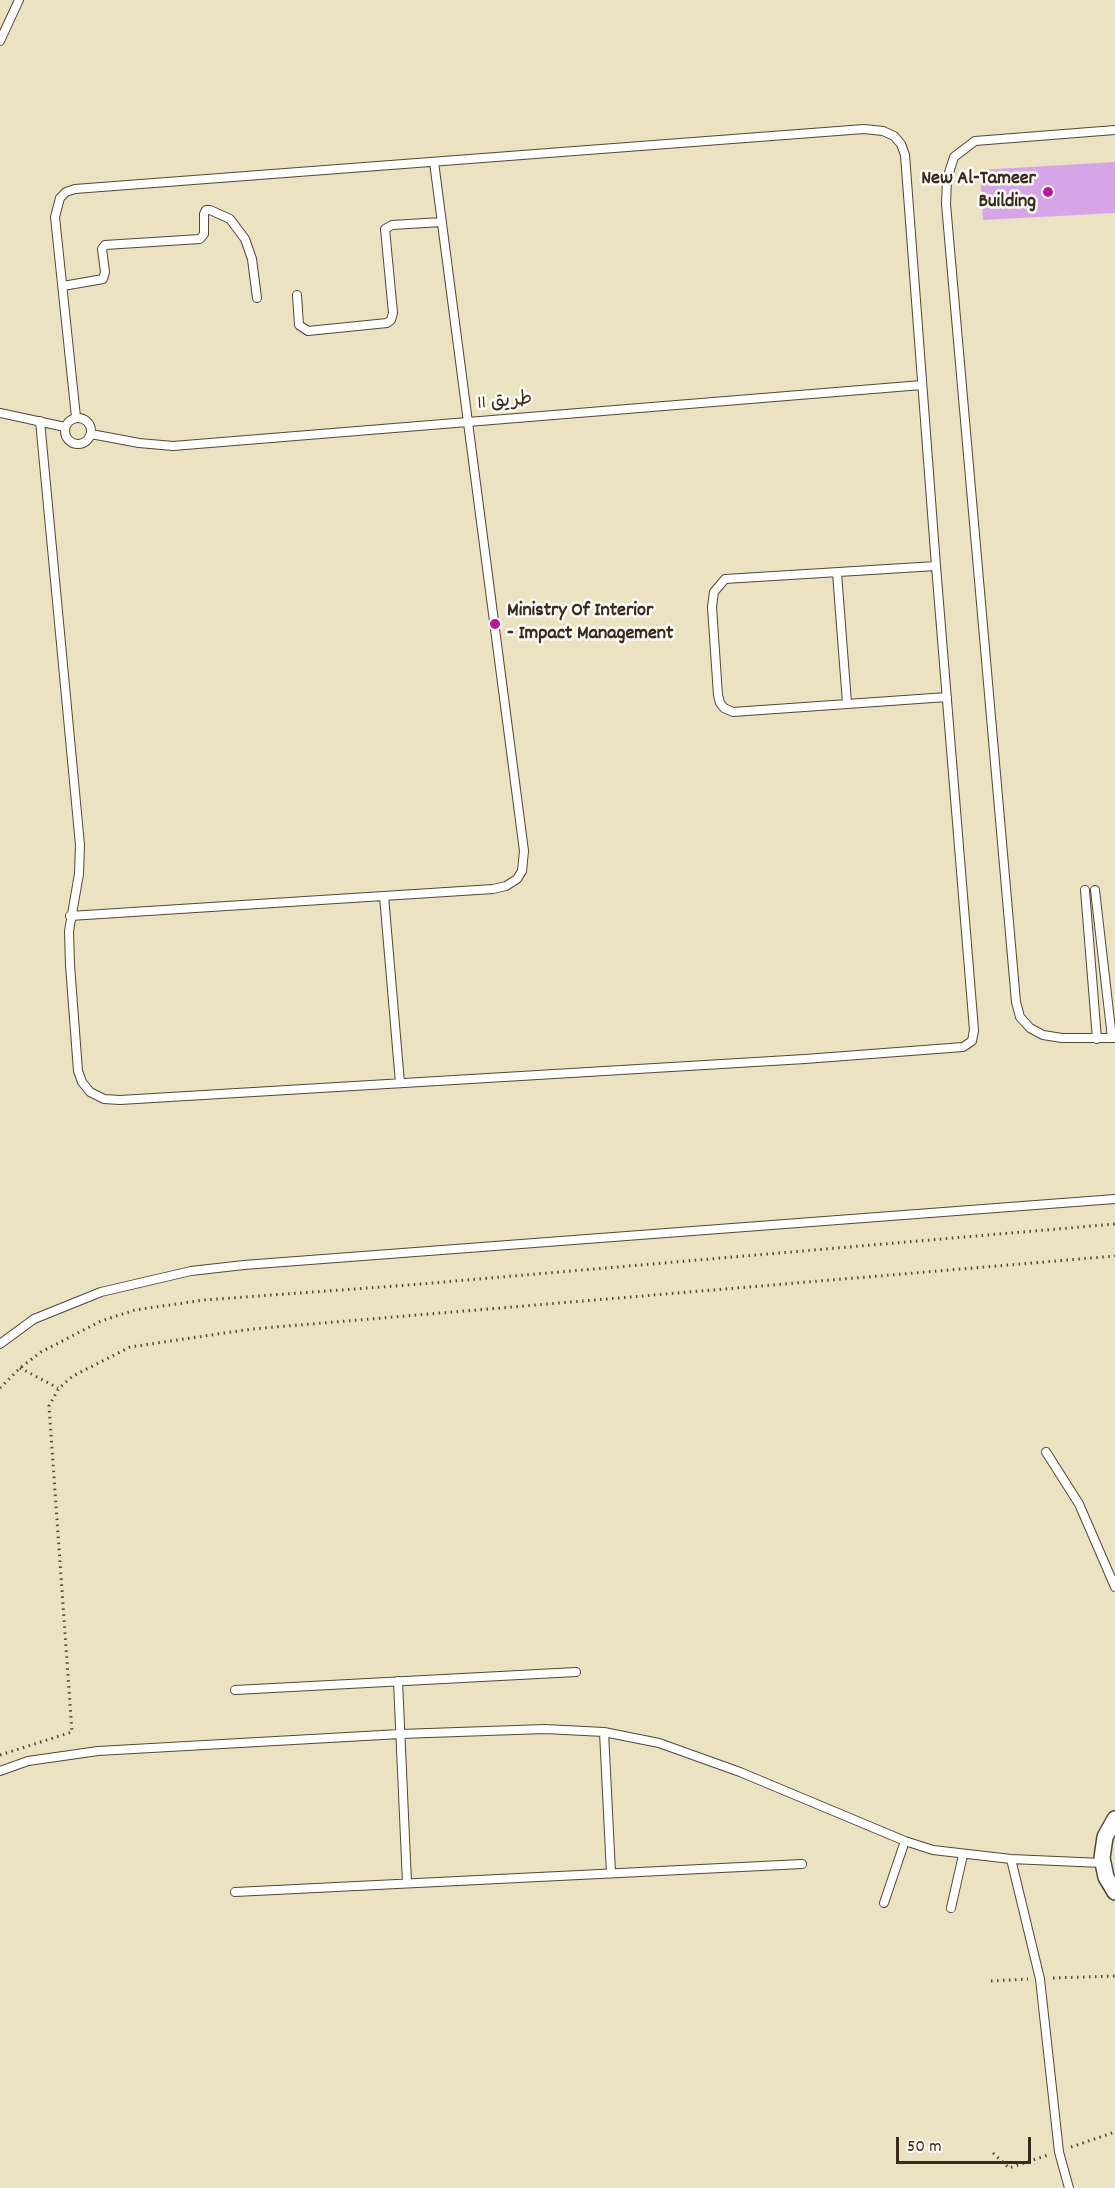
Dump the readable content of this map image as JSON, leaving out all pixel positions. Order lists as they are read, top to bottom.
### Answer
{
  "streets": {
    "lane": ["طريق 11"]
  },
  "places": ["New Al-Tameer Building", "Ministry Of Interior - Impact Management"],
  "scale_bar": "50 m"
}
